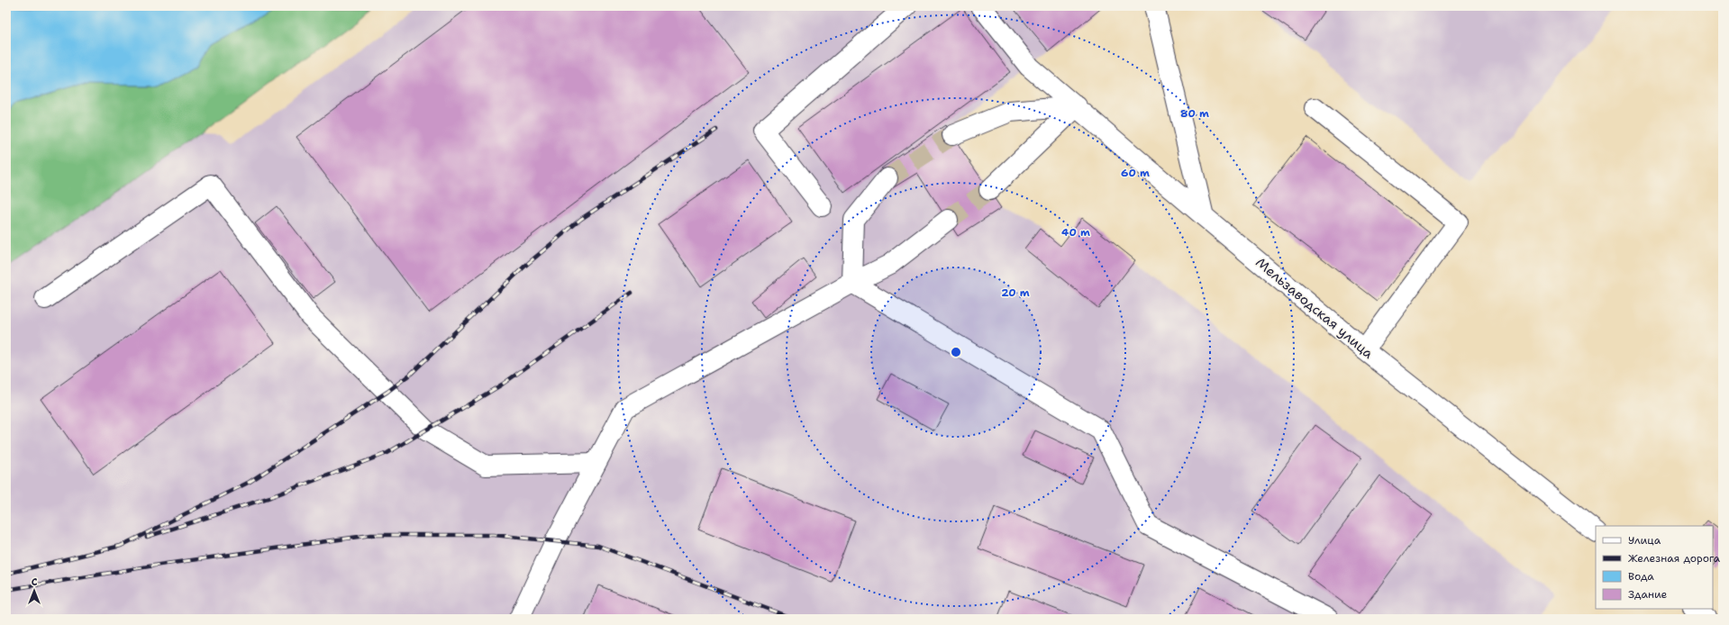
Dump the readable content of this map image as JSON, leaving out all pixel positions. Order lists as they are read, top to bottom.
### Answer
{
  "streets": {
    "street": ["Мельзаводская улица"]
  },
  "legend": [
    "Улица",
    "Железная дорога",
    "Вода",
    "Здание"
  ],
  "north": "top",
  "rings": [
    "80 m",
    "60 m",
    "40 m",
    "20 m"
  ]
}
